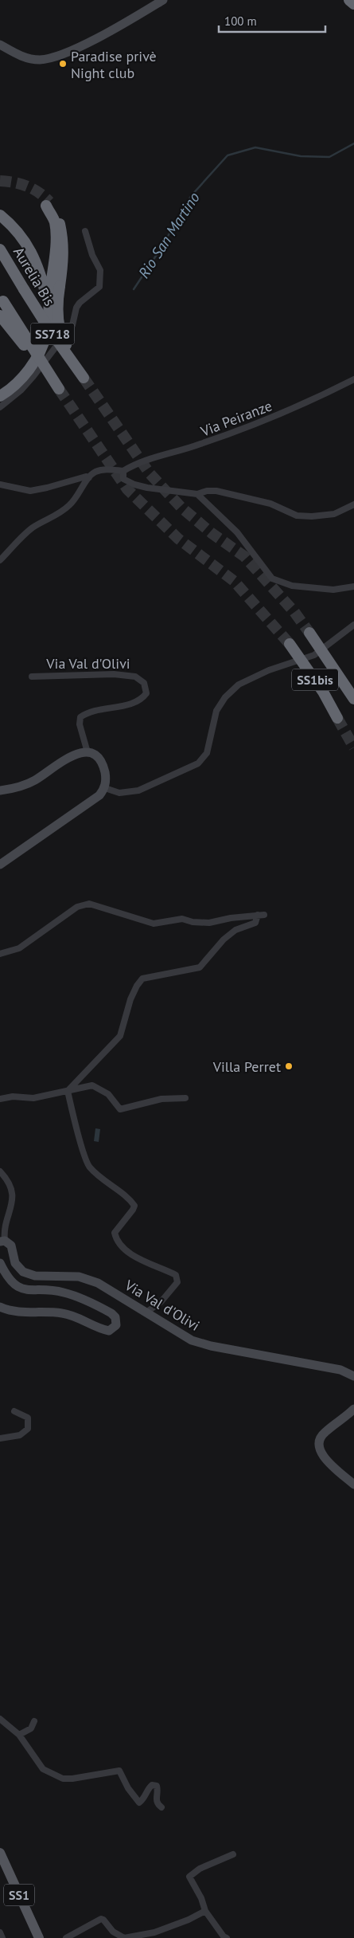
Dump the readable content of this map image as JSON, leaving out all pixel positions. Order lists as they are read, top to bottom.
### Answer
{
  "streets": {
    "highway": ["Aurelia Bis", "SS718", "SS1bis"],
    "main road": ["SS1"],
    "street": ["Via Peiranze", "Via Val d'Olivi"]
  },
  "water": ["Rio San Martino"],
  "places": ["Paradise privè Night club", "Villa Perret"],
  "scale_bar": "100 m"
}
